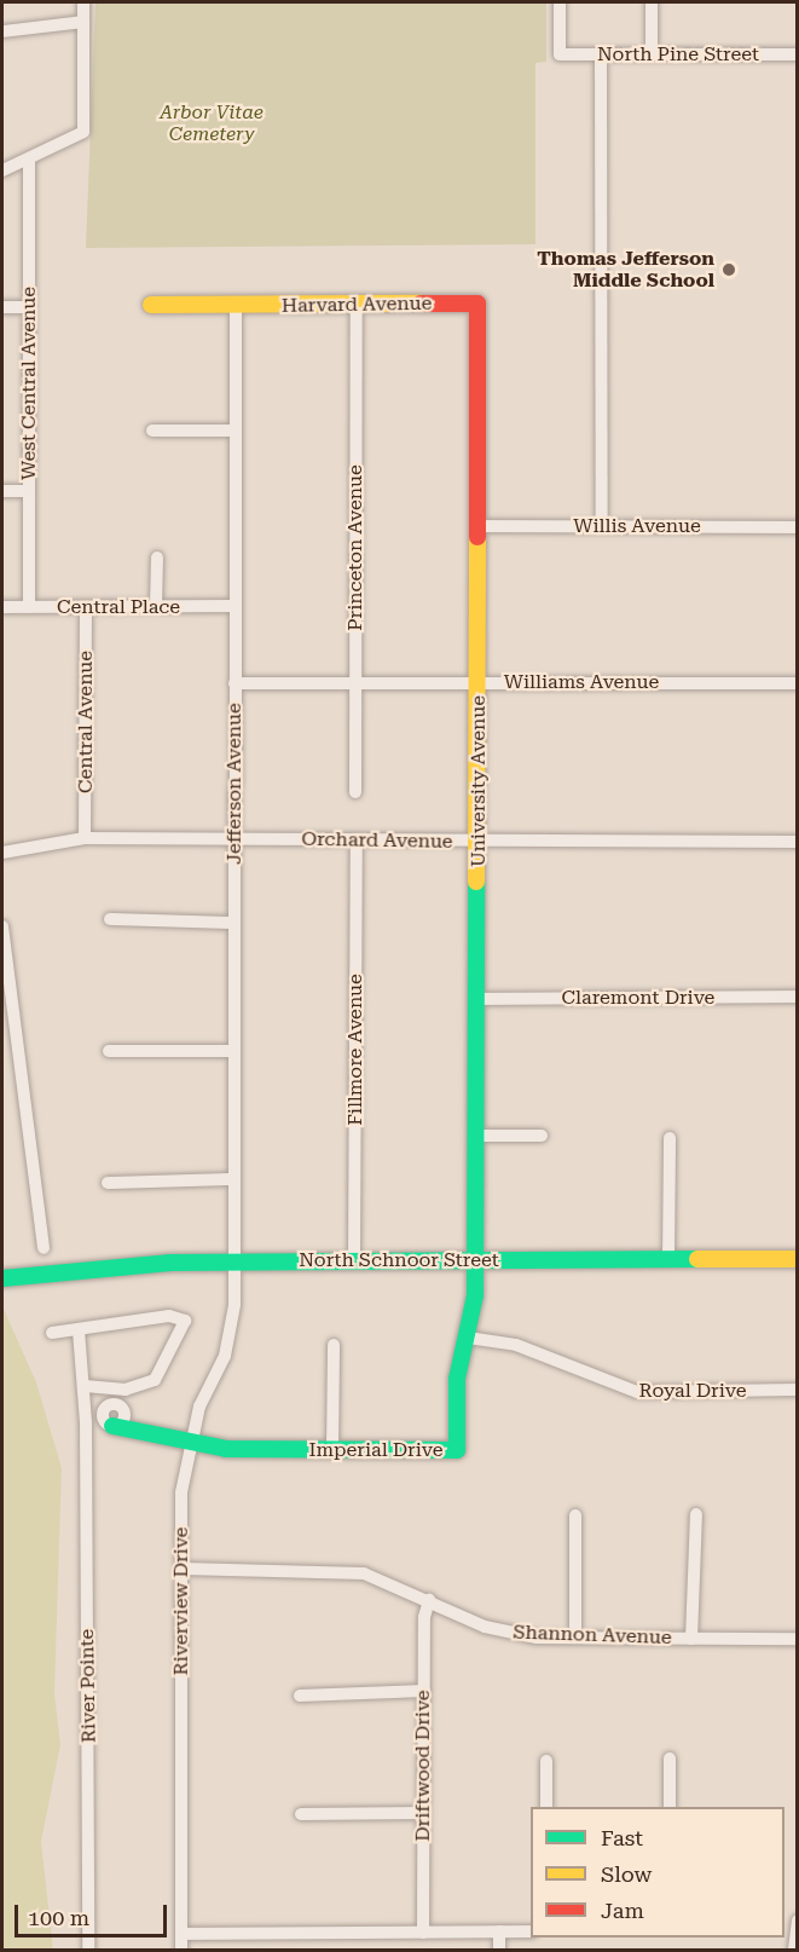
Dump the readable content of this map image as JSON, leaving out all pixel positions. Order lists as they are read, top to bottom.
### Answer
{
  "streets": {
    "street": [
      "North Pine Street",
      "Harvard Avenue",
      "West Central Avenue",
      "Willis Avenue",
      "Princeton Avenue",
      "Central Place",
      "Williams Avenue",
      "Central Avenue",
      "University Avenue",
      "Jefferson Avenue",
      "Orchard Avenue",
      "Claremont Drive",
      "Fillmore Avenue",
      "North Schnoor Street",
      "Royal Drive",
      "Imperial Drive",
      "Riverview Drive",
      "Shannon Avenue",
      "River Pointe",
      "Driftwood Drive"
    ]
  },
  "crossings": [
    ["Harvard Avenue", "Princeton Avenue"],
    ["Harvard Avenue", "University Avenue"],
    ["Harvard Avenue", "Jefferson Avenue"],
    ["West Central Avenue", "Central Place"],
    ["Willis Avenue", "University Avenue"],
    ["Princeton Avenue", "Williams Avenue"],
    ["Central Place", "Central Avenue"],
    ["Central Place", "Jefferson Avenue"],
    ["Williams Avenue", "University Avenue"],
    ["Williams Avenue", "Jefferson Avenue"],
    ["Central Avenue", "Orchard Avenue"],
    ["University Avenue", "Orchard Avenue"],
    ["University Avenue", "Claremont Drive"],
    ["University Avenue", "North Schnoor Street"],
    ["University Avenue", "Imperial Drive"],
    ["Jefferson Avenue", "Orchard Avenue"],
    ["Jefferson Avenue", "North Schnoor Street"],
    ["Jefferson Avenue", "Riverview Drive"],
    ["Orchard Avenue", "Fillmore Avenue"],
    ["Fillmore Avenue", "North Schnoor Street"],
    ["North Schnoor Street", "Imperial Drive"],
    ["North Schnoor Street", "Riverview Drive"],
    ["Royal Drive", "Imperial Drive"],
    ["Imperial Drive", "Riverview Drive"],
    ["Riverview Drive", "Shannon Avenue"],
    ["Shannon Avenue", "Driftwood Drive"]
  ],
  "parks": ["Arbor Vitae Cemetery"],
  "places": ["Thomas Jefferson Middle School"],
  "legend": ["Fast", "Slow", "Jam"],
  "scale_bar": "100 m"
}
